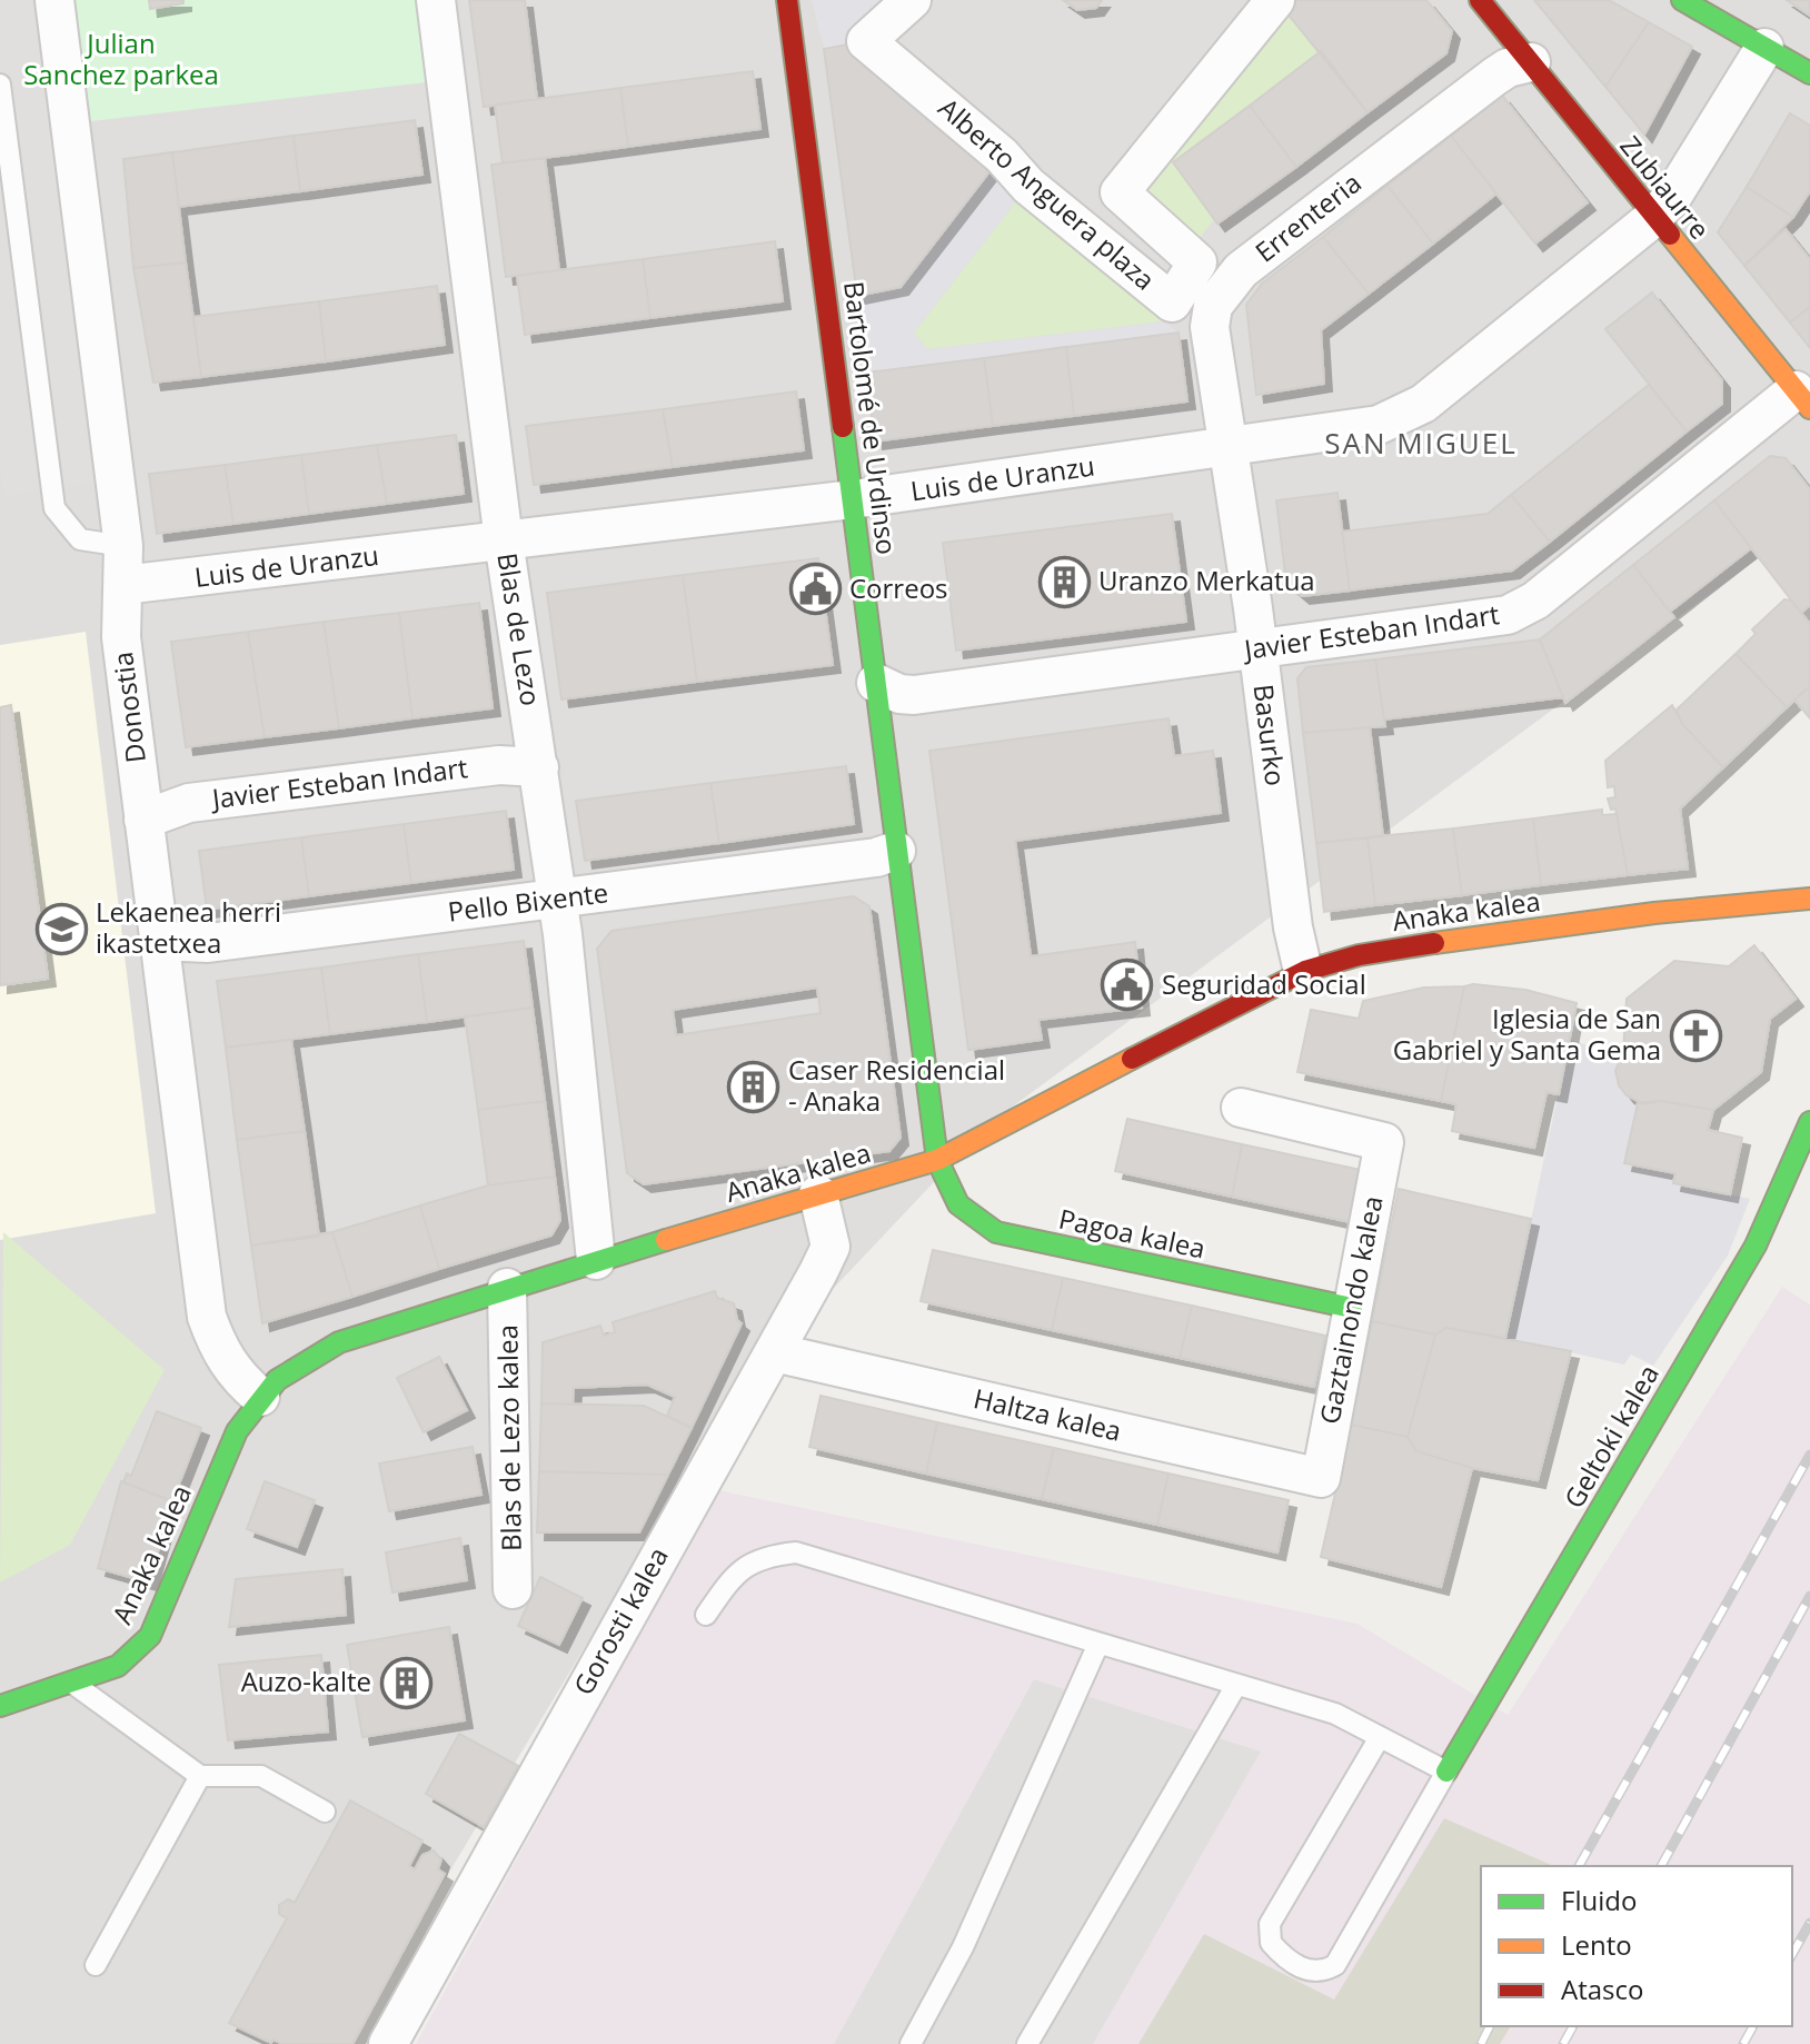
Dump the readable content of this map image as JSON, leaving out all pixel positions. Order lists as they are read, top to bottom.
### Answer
{
  "streets": {
    "street": [
      "Zubiaurre",
      "Alberto Anguera plaza",
      "Errenteria",
      "Bartolomé de Urdinso",
      "Luis de Uranzu",
      "Blas de Lezo",
      "Javier Esteban Indart",
      "Donostia",
      "Basurko",
      "Pello Bixente",
      "Anaka kalea",
      "Pagoa kalea",
      "Gaztainondo kalea",
      "Haltza kalea",
      "Geltoki kalea",
      "Blas de Lezo kalea",
      "Gorosti kalea"
    ]
  },
  "crossings": [
    ["Zubiaurre", "Errenteria"],
    ["Zubiaurre", "Luis de Uranzu"],
    ["Zubiaurre", "Javier Esteban Indart"],
    ["Errenteria", "Luis de Uranzu"],
    ["Errenteria", "Basurko"],
    ["Bartolomé de Urdinso", "Luis de Uranzu"],
    ["Bartolomé de Urdinso", "Javier Esteban Indart"],
    ["Bartolomé de Urdinso", "Pello Bixente"],
    ["Bartolomé de Urdinso", "Anaka kalea"],
    ["Bartolomé de Urdinso", "Pagoa kalea"],
    ["Luis de Uranzu", "Blas de Lezo"],
    ["Luis de Uranzu", "Donostia"],
    ["Luis de Uranzu", "Basurko"],
    ["Blas de Lezo", "Javier Esteban Indart"],
    ["Blas de Lezo", "Pello Bixente"],
    ["Blas de Lezo", "Anaka kalea"],
    ["Javier Esteban Indart", "Donostia"],
    ["Javier Esteban Indart", "Basurko"],
    ["Donostia", "Pello Bixente"],
    ["Donostia", "Anaka kalea"],
    ["Basurko", "Anaka kalea"],
    ["Anaka kalea", "Pagoa kalea"],
    ["Anaka kalea", "Blas de Lezo kalea"],
    ["Anaka kalea", "Gorosti kalea"],
    ["Pagoa kalea", "Gaztainondo kalea"],
    ["Gaztainondo kalea", "Haltza kalea"],
    ["Haltza kalea", "Gorosti kalea"]
  ],
  "districts": ["SAN MIGUEL"],
  "parks": ["Julian Sanchez parkea"],
  "places": {
    "building": ["Uranzo Merkatua", "Caser Residencial - Anaka", "Auzo-kalte"],
    "public building": ["Correos", "Seguridad Social"],
    "school or university": ["Lekaenea herri ikastetxea"],
    "church": ["Iglesia de San Gabriel y Santa Gema"]
  },
  "legend": ["Fluido", "Lento", "Atasco"]
}
